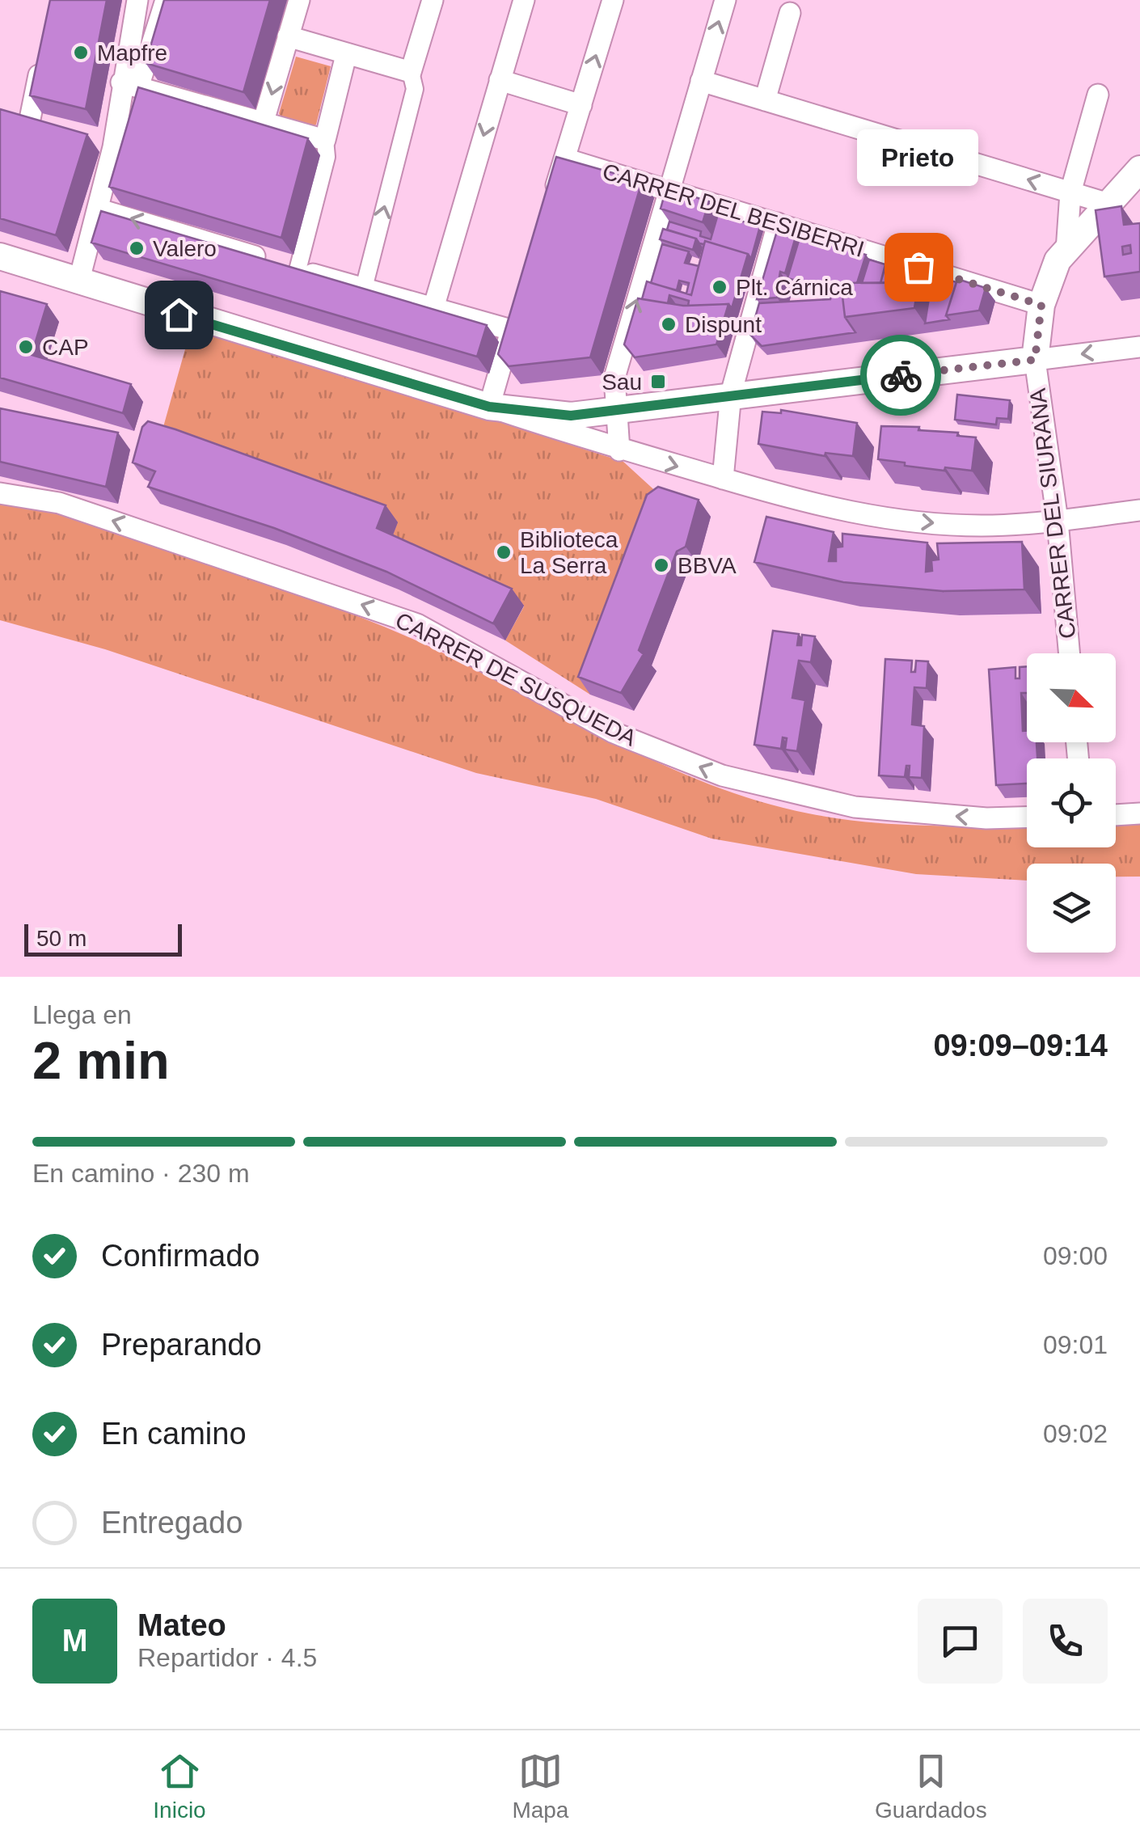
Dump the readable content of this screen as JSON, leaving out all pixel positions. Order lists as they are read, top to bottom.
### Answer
{
  "streets": {
    "street": ["CARRER DEL BESIBERRI", "CARRER DEL SIURANA", "CARRER DE SUSQUEDA"]
  },
  "one_way": ["CARRER DE SUSQUEDA"],
  "places": {
    "other": [
      "Mapfre",
      "Valero",
      "Prieto",
      "Plt. Cárnica",
      "Dispunt",
      "CAP",
      "Biblioteca La Serra",
      "BBVA"
    ],
    "transit": ["Sau"]
  },
  "scale_bar": "50 m",
  "north": "bottom right",
  "page": {
    "bubble": "Prieto",
    "scale": "50 m",
    "heading": ["2 min", "Llega en", "09:09–09:14"],
    "panel": ["Mateo", "Repartidor · 4.5"],
    "bar": "En camino · 230 m",
    "list": [
      ["Confirmado", "09:00"],
      ["Preparando", "09:01"],
      ["En camino", "09:02"],
      "Entregado"
    ],
    "round": "M",
    "tabs": ["Inicio", "Mapa", "Guardados"]
  }
}
